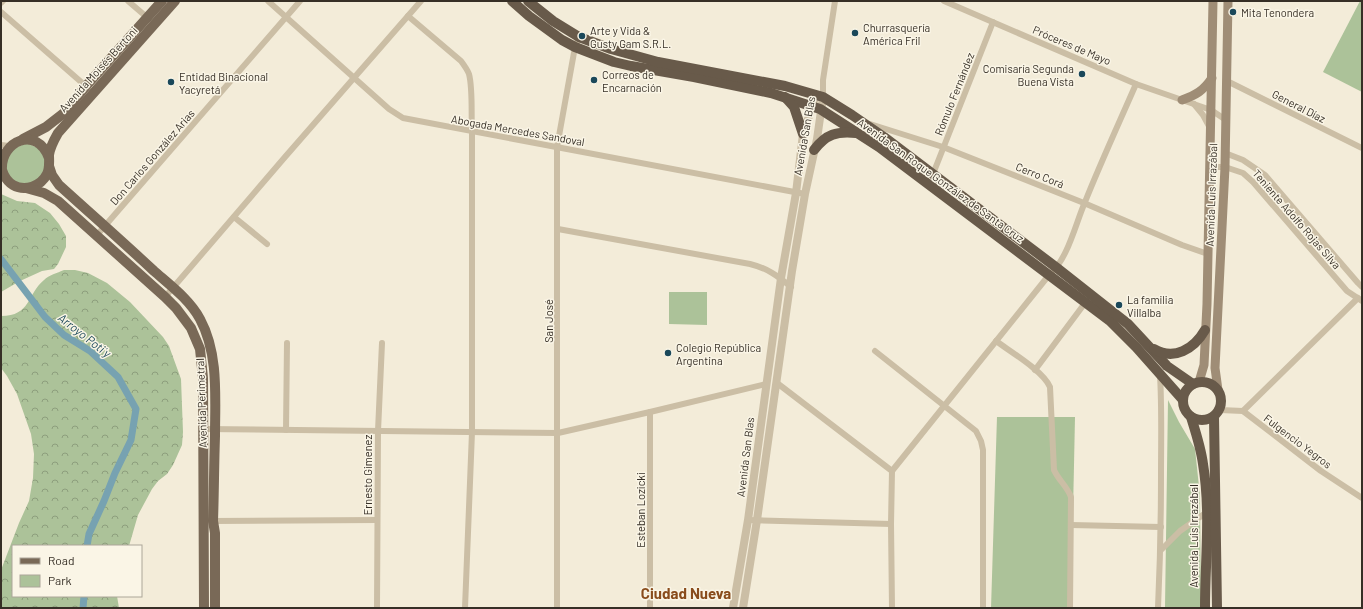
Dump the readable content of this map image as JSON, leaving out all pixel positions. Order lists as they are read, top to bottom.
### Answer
{
  "streets": {
    "highway": ["Avenida San Roque González de Santa Cruz", "Avenida Luis Irrazábal"],
    "main road": ["Avenida Moisés Bertoni", "Avenida Perimetral"],
    "street": [
      "Próceres de Mayo",
      "Rómulo Fernández",
      "General Díaz",
      "Abogada Mercedes Sandoval",
      "Avenida San Blas",
      "Don Carlos González Arias",
      "Cerro Corá",
      "Teniente Adolfo Rojas Silva",
      "San José",
      "Fulgencio Yegros",
      "Ernesto Gimenez",
      "Esteban Lozicki"
    ]
  },
  "crossings": [
    ["Próceres de Mayo", "Rómulo Fernández"],
    ["Próceres de Mayo", "Avenida Luis Irrazábal"],
    ["Avenida Moisés Bertoni", "Avenida Perimetral"],
    ["Rómulo Fernández", "Cerro Corá"],
    ["Rómulo Fernández", "Avenida San Roque González de Santa Cruz"],
    ["General Díaz", "Avenida Luis Irrazábal"],
    ["Abogada Mercedes Sandoval", "Avenida San Blas"],
    ["Abogada Mercedes Sandoval", "Don Carlos González Arias"],
    ["Abogada Mercedes Sandoval", "San José"],
    ["Avenida San Blas", "Avenida San Roque González de Santa Cruz"],
    ["Don Carlos González Arias", "Avenida Perimetral"],
    ["Cerro Corá", "Avenida San Roque González de Santa Cruz"],
    ["Cerro Corá", "Avenida Luis Irrazábal"],
    ["Avenida San Roque González de Santa Cruz", "Avenida Luis Irrazábal"],
    ["Avenida San Roque González de Santa Cruz", "San José"],
    ["Avenida Luis Irrazábal", "Teniente Adolfo Rojas Silva"]
  ],
  "districts": ["Ciudad Nueva"],
  "water": ["Arroyo Poti´y"],
  "places": [
    "Mita Tenondera",
    "Churrasquería América Fril",
    "Arte y Vida & Gusty Gam S.R.L.",
    "Comisaría Segunda Buena Vista",
    "Correos de Encarnación",
    "Entidad Binacional Yacyretá",
    "La familia Villalba",
    "Colegio República Argentina"
  ],
  "legend": ["Road", "Park"]
}
